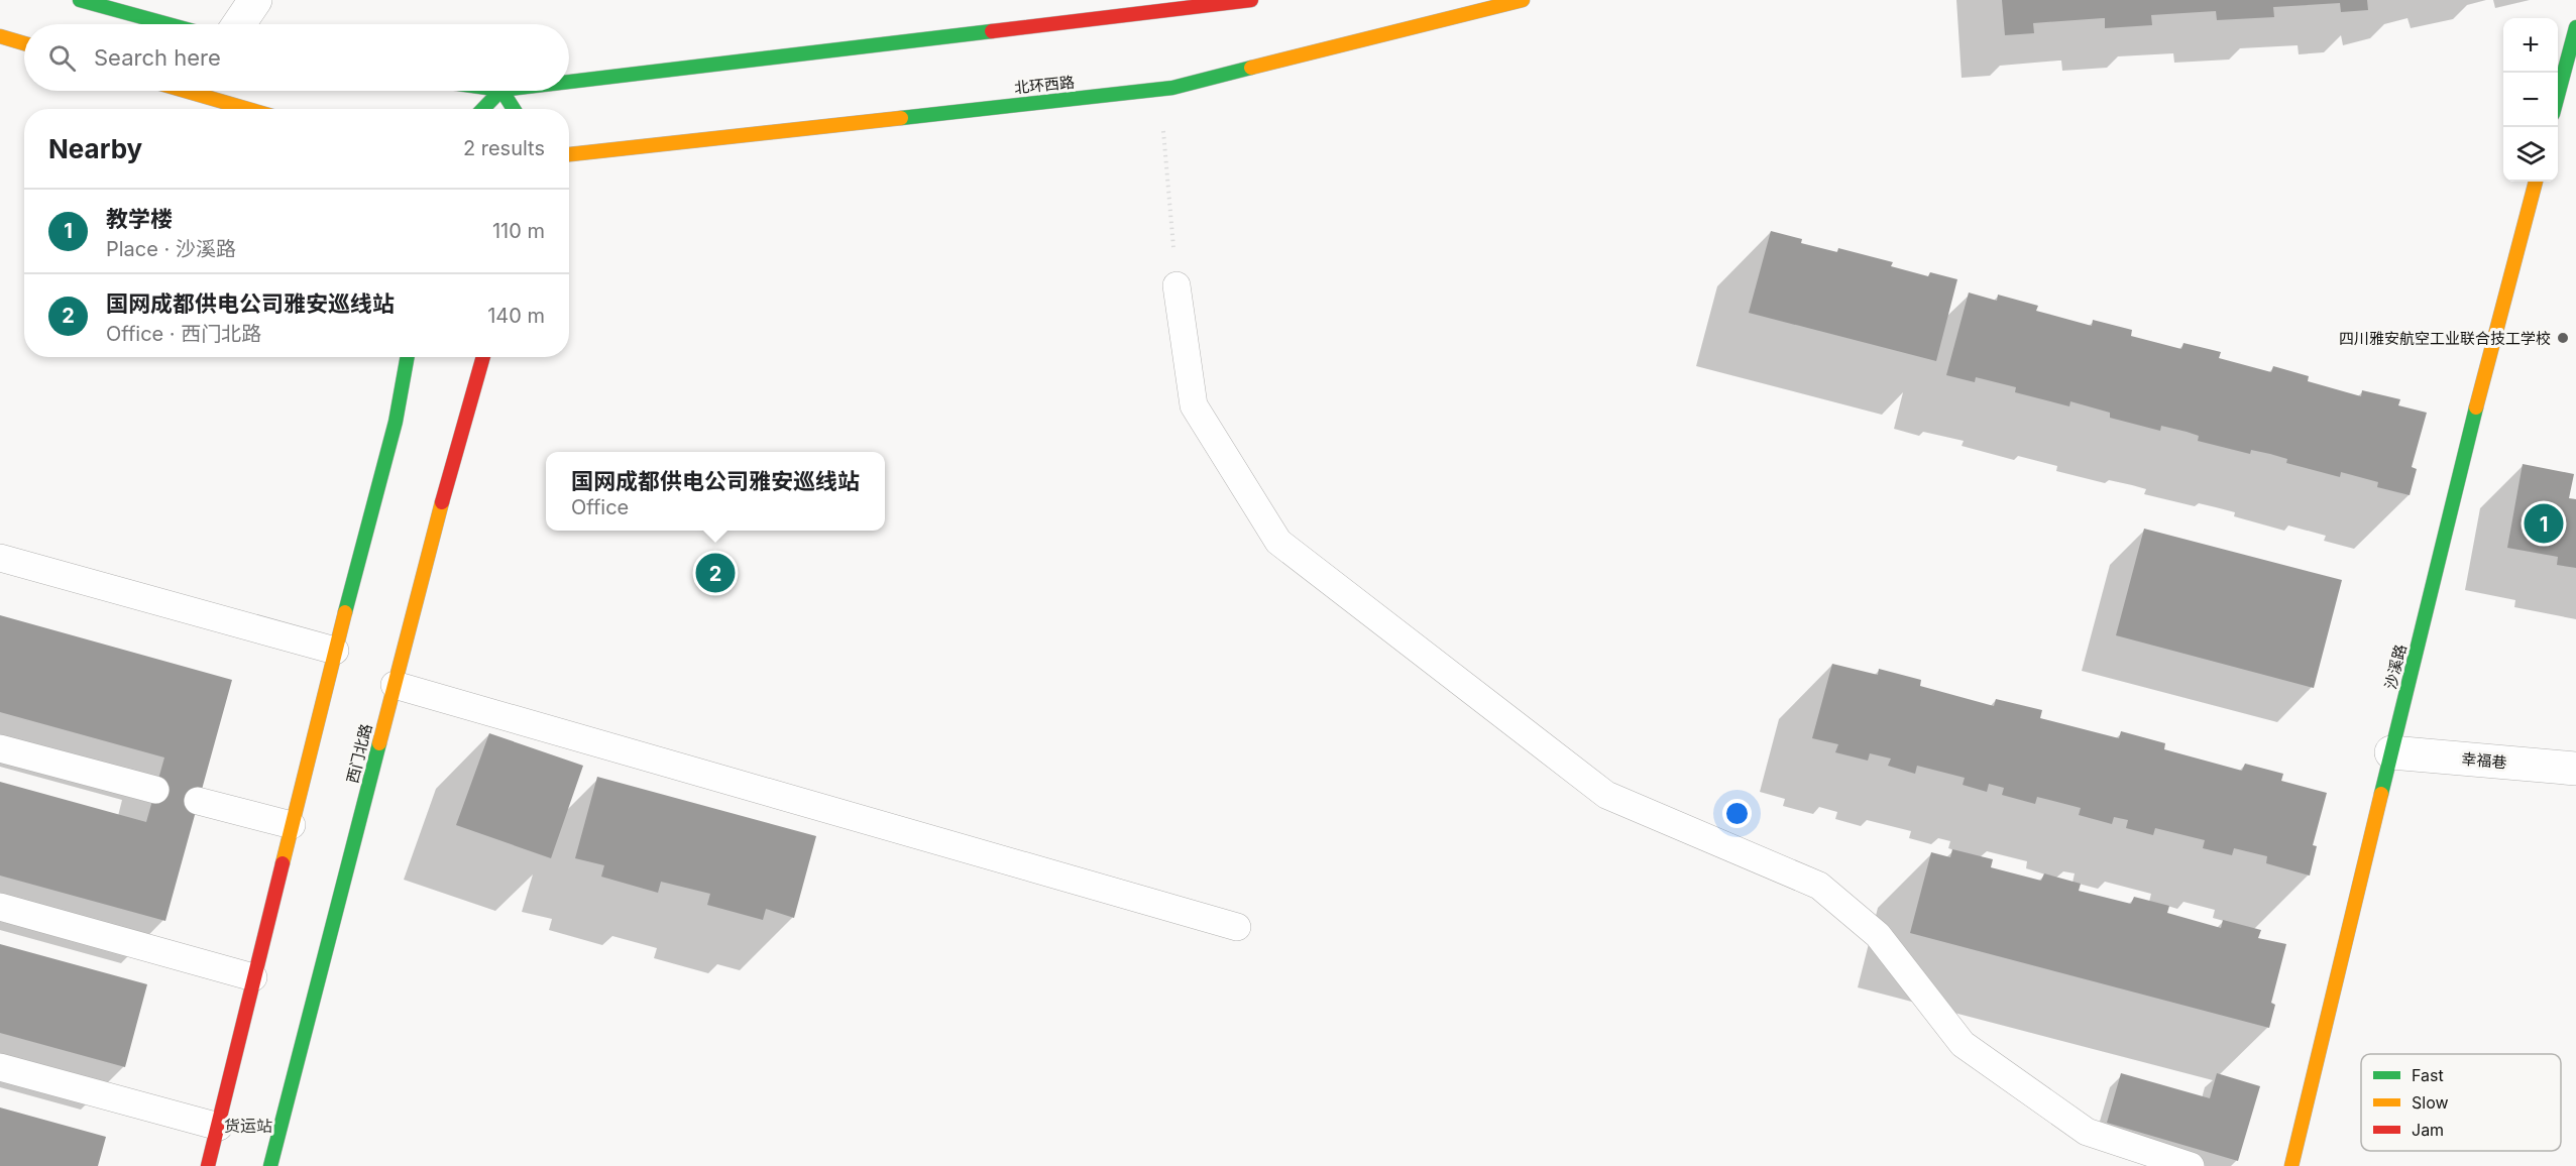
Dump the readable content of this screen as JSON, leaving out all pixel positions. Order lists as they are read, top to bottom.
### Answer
{
  "streets": {
    "main road": ["北环西路", "沙溪路", "西门北路"],
    "street": ["幸福巷"]
  },
  "crossings": [
    ["沙溪路", "幸福巷"]
  ],
  "districts": ["货运站"],
  "places": ["四川雅安航空工业联合技工学校"],
  "legend": ["Fast", "Slow", "Jam"],
  "page": {
    "map_buttons": ["+", "−"],
    "search": "Search here",
    "heading": ["Nearby", "2 results"],
    "list": [
      {
        "mark": "1",
        "name": "教学楼",
        "note": "Place · 沙溪路",
        "value": "110 m"
      },
      {
        "mark": "2",
        "name": "国网成都供电公司雅安巡线站",
        "note": "Office · 西门北路",
        "value": "140 m"
      }
    ],
    "popup": ["国网成都供电公司雅安巡线站", "Office"],
    "pins": ["1", "2"]
  }
}
